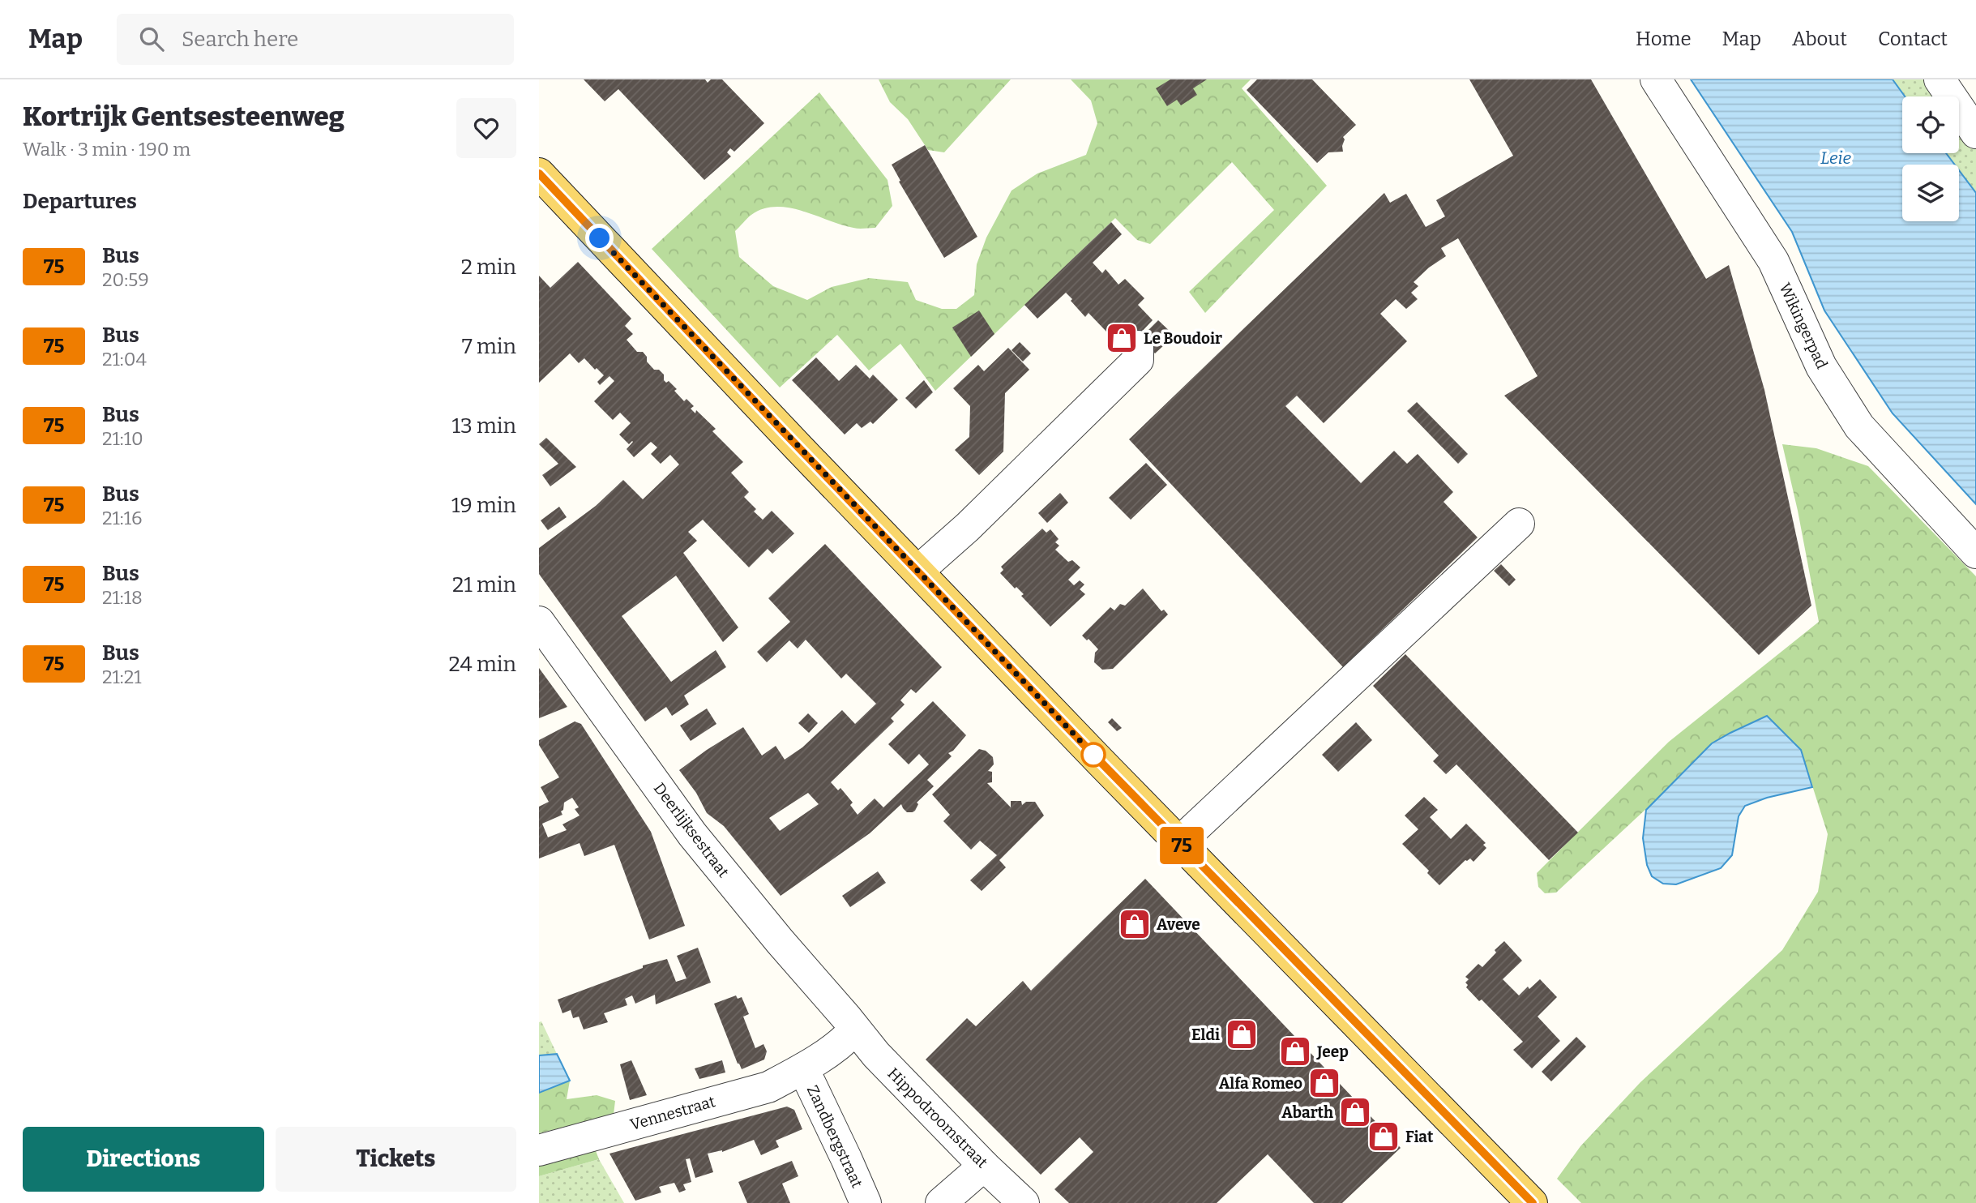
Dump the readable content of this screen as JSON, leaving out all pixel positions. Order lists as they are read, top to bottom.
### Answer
{
  "streets": {
    "street": [
      "Wikingerpad",
      "Deerlijksestraat",
      "Vennestraat",
      "Hippodroomstraat",
      "Zandbergstraat"
    ]
  },
  "crossings": [
    ["Deerlijksestraat", "Hippodroomstraat"],
    ["Deerlijksestraat", "Zandbergstraat"],
    ["Vennestraat", "Zandbergstraat"],
    ["Hippodroomstraat", "Zandbergstraat"]
  ],
  "water": ["Leie"],
  "places": {
    "shop": [
      "Le Boudoir",
      "Aveve",
      "Eldi",
      "Jeep",
      "Alfa Romeo",
      "Abarth",
      "Fiat"
    ]
  },
  "lines": ["bus line 75"],
  "page": {
    "header": "Map",
    "search": "Search here",
    "nav": [
      "Home",
      "Map",
      "About",
      "Contact"
    ],
    "heading": [
      ["Kortrijk Gentsesteenweg", "Walk · 3 min · 190 m"],
      "Departures"
    ],
    "on_map": "75",
    "list": [
      {
        "mark": "75",
        "name": "Bus",
        "note": "20:59",
        "value": "2 min"
      },
      {
        "mark": "75",
        "name": "Bus",
        "note": "21:04",
        "value": "7 min"
      },
      {
        "mark": "75",
        "name": "Bus",
        "note": "21:10",
        "value": "13 min"
      },
      {
        "mark": "75",
        "name": "Bus",
        "note": "21:16",
        "value": "19 min"
      },
      {
        "mark": "75",
        "name": "Bus",
        "note": "21:18",
        "value": "21 min"
      },
      {
        "mark": "75",
        "name": "Bus",
        "note": "21:21",
        "value": "24 min"
      }
    ],
    "buttons": ["Directions", "Tickets"]
  }
}
